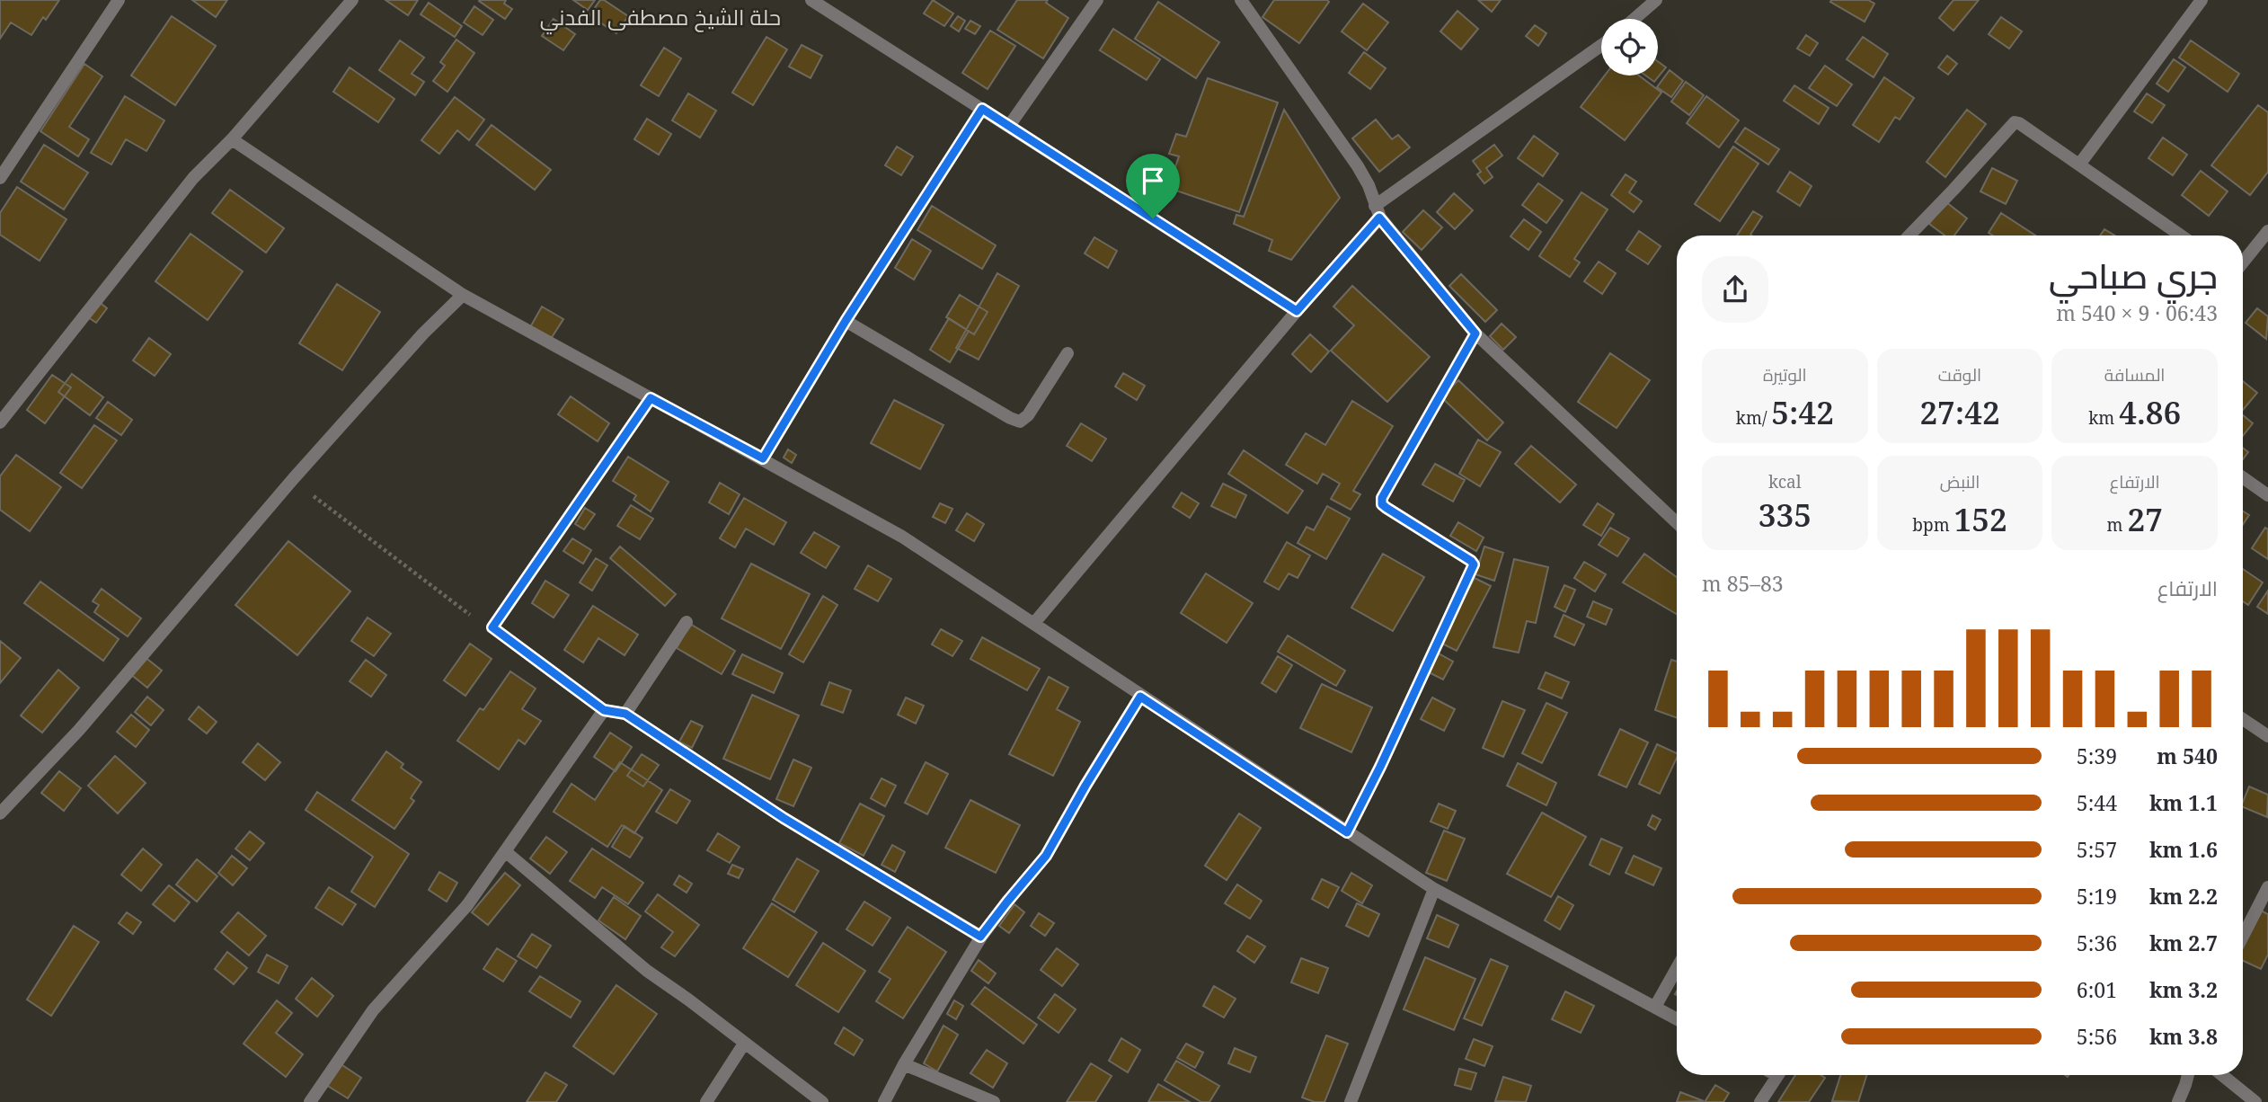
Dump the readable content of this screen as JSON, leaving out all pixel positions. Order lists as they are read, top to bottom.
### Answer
{
  "districts": ["حلة الشيخ مصطفى الفدني"],
  "page": {
    "heading": ["جري صباحي", "06:43 · 9 × 540 m"],
    "stats": [
      ["المسافة", "4.86 km"],
      ["الوقت", "27:42"],
      ["الوتيرة", "5:42 /km"],
      ["الارتفاع", "27 m"],
      ["النبض", "152 bpm"],
      ["kcal", "335"]
    ],
    "chart": ["الارتفاع", "83–85 m"],
    "list": [
      {
        "name": "540 m",
        "note": "5:39"
      },
      {
        "name": "1.1 km",
        "note": "5:44"
      },
      {
        "name": "1.6 km",
        "note": "5:57"
      },
      {
        "name": "2.2 km",
        "note": "5:19"
      },
      {
        "name": "2.7 km",
        "note": "5:36"
      },
      {
        "name": "3.2 km",
        "note": "6:01"
      },
      {
        "name": "3.8 km",
        "note": "5:56"
      }
    ]
  }
}
